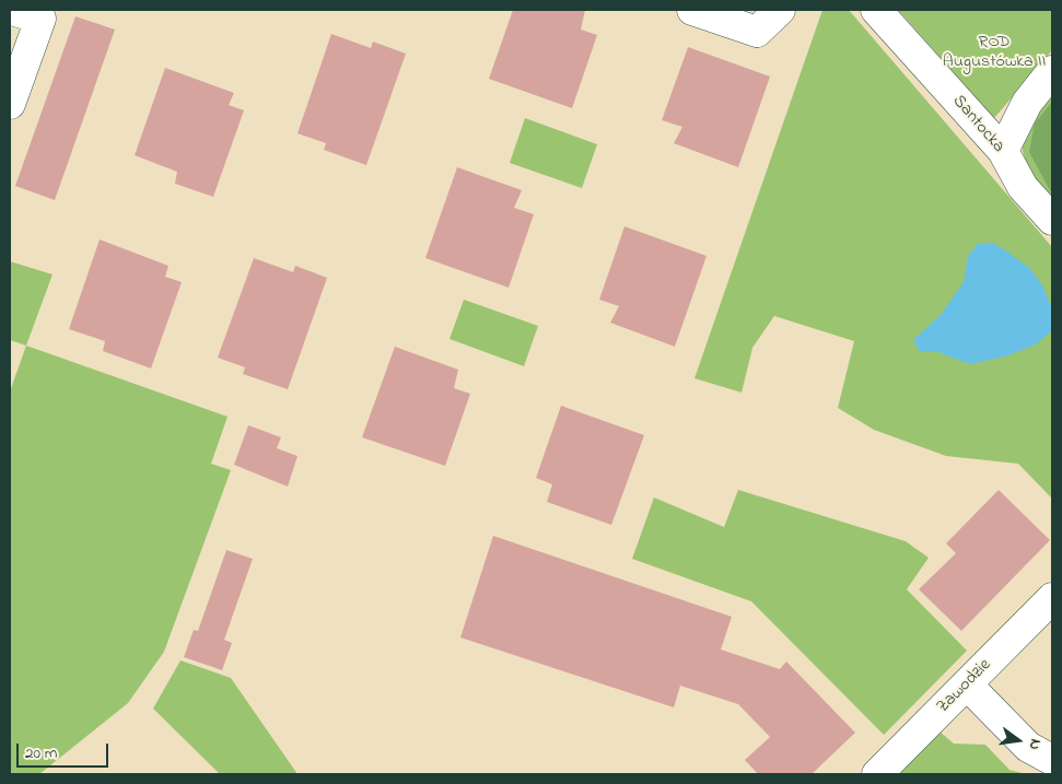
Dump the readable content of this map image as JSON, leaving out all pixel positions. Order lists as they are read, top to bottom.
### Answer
{
  "streets": {
    "street": ["Santocka", "Zawodzie"]
  },
  "parks": ["ROD Augustówka II"],
  "scale_bar": "20 m",
  "north": "right"
}
